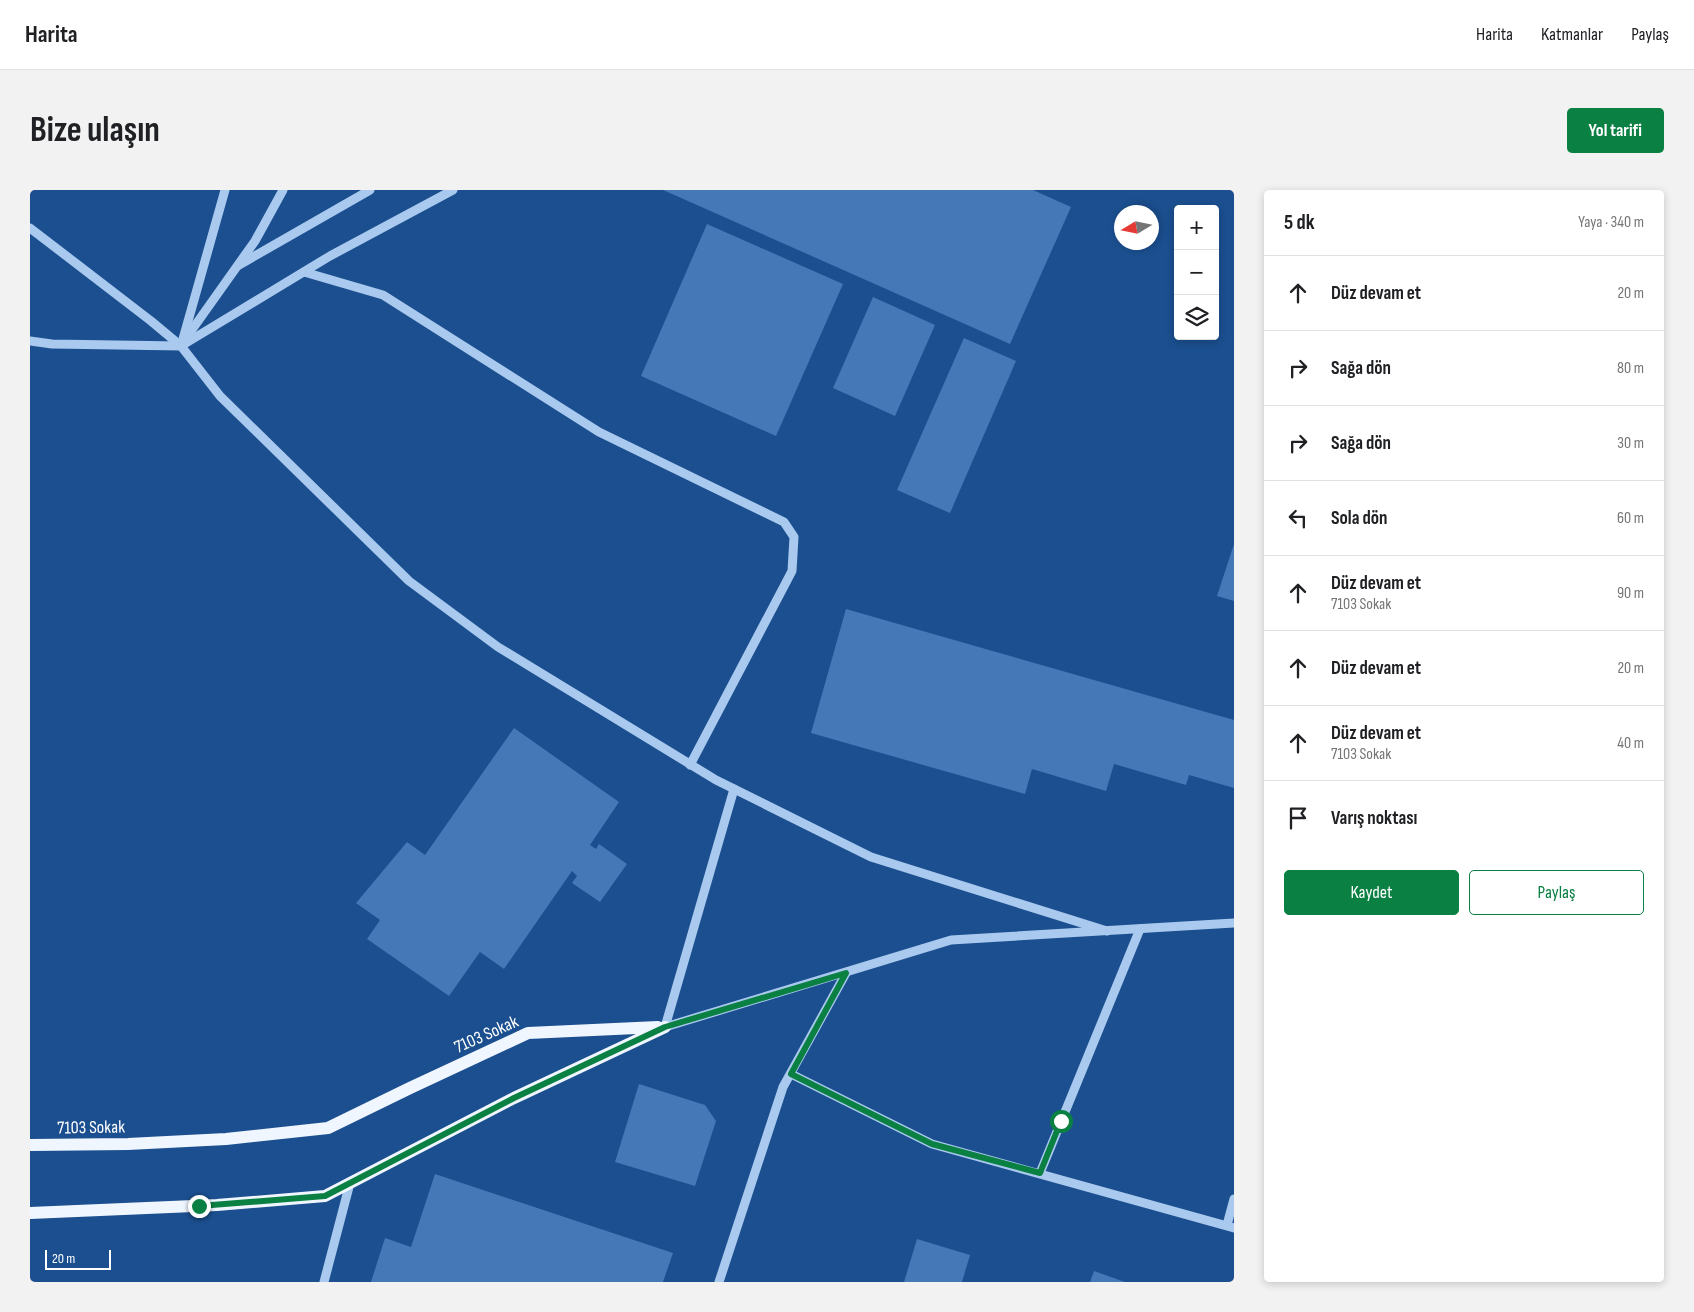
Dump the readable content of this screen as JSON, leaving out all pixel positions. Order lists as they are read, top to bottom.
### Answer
{
  "streets": {
    "main road": ["7103 Sokak"]
  },
  "scale_bar": "20 m",
  "north": "left",
  "page": {
    "header": "Harita",
    "nav": ["Harita", "Katmanlar", "Paylaş"],
    "buttons": [
      "Yol tarifi",
      ["Kaydet", "Paylaş"]
    ],
    "title": "Bize ulaşın",
    "heading": ["5 dk", "Yaya · 340 m"],
    "map_buttons": ["+", "−"],
    "list": [
      ["Düz devam et", "20 m"],
      ["Sağa dön", "80 m"],
      ["Sağa dön", "30 m"],
      ["Sola dön", "60 m"],
      ["Düz devam et", "7103 Sokak", "90 m"],
      ["Düz devam et", "20 m"],
      ["Düz devam et", "7103 Sokak", "40 m"],
      "Varış noktası"
    ],
    "scale": "20 m"
  }
}
